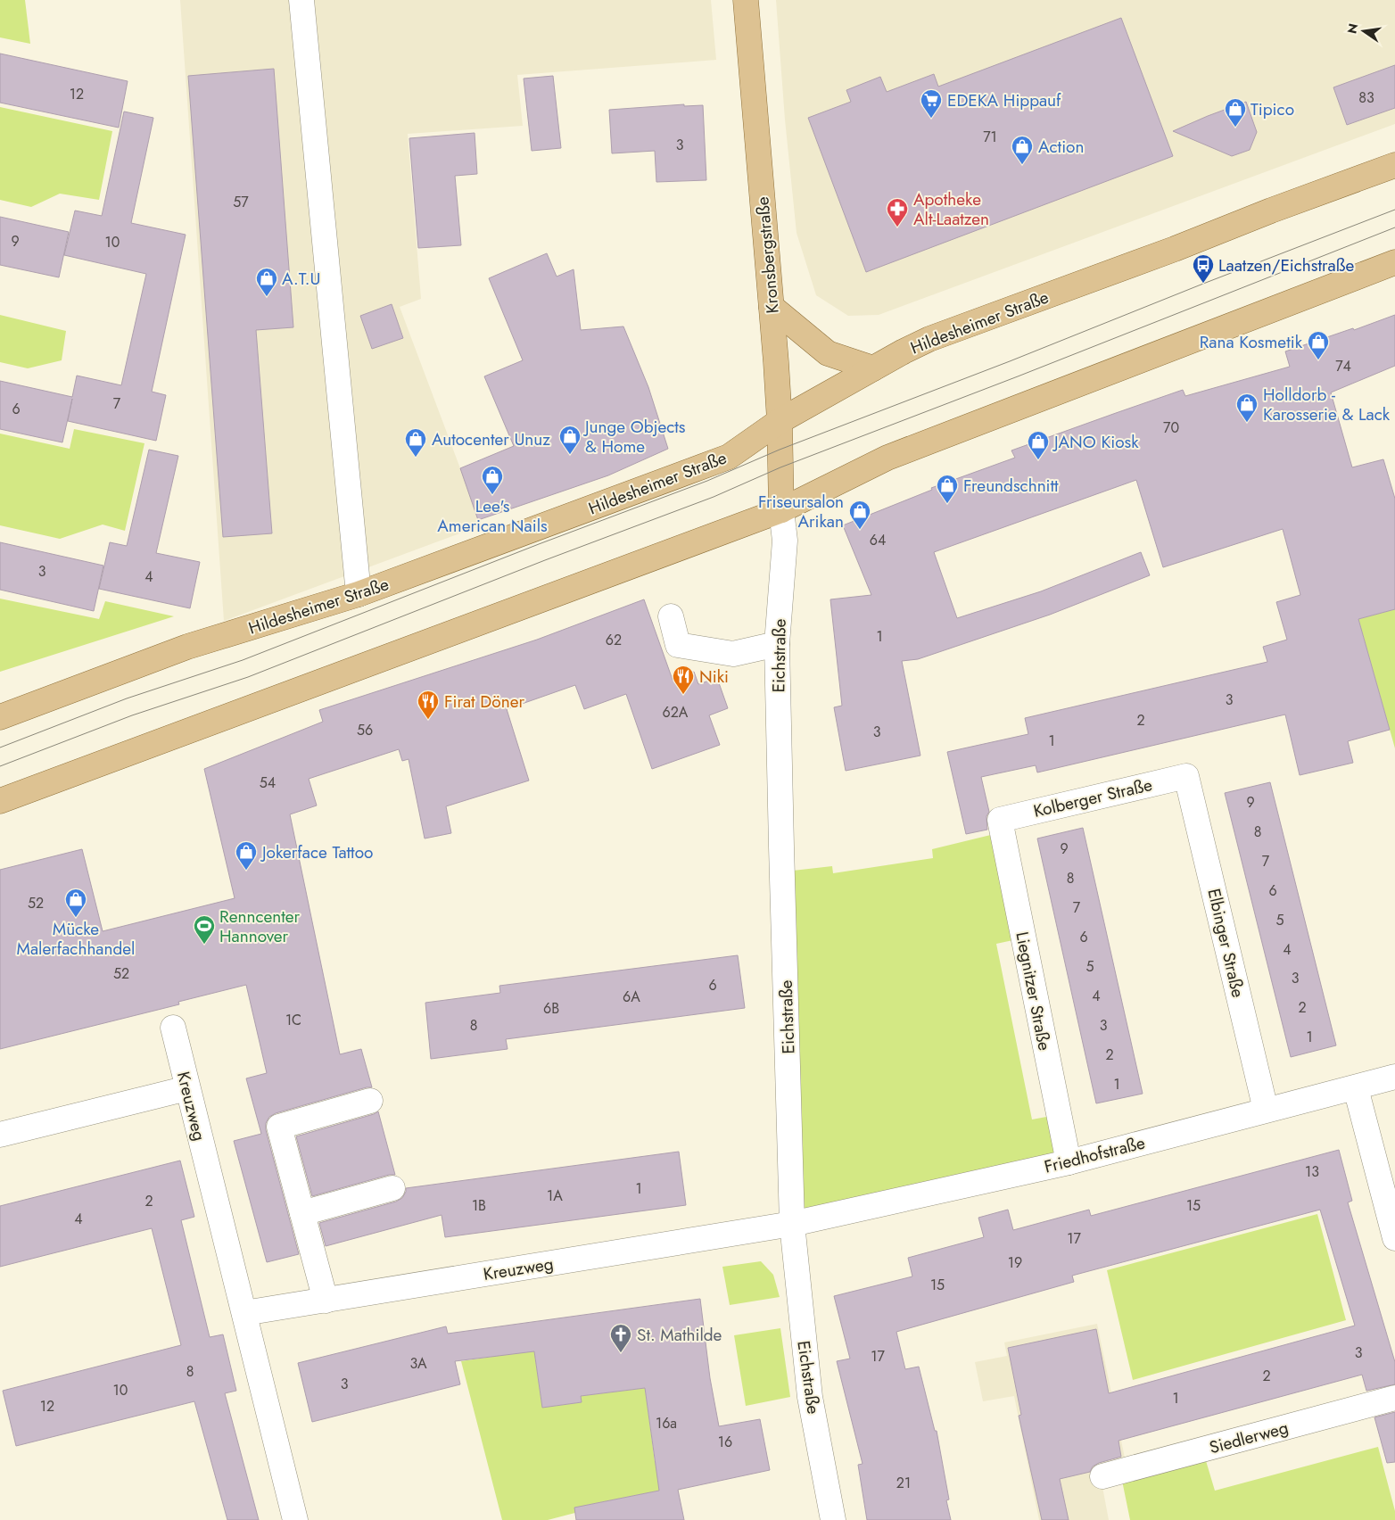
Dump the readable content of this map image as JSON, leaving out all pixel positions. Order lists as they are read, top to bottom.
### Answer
{
  "streets": {
    "main road": ["Kronsbergstraße", "Hildesheimer Straße"],
    "street": [
      "Eichstraße",
      "Kolberger Straße",
      "Elbinger Straße",
      "Liegnitzer Straße",
      "Kreuzweg",
      "Friedhofstraße",
      "Siedlerweg"
    ]
  },
  "crossings": [
    ["Kronsbergstraße", "Hildesheimer Straße"],
    ["Kronsbergstraße", "Eichstraße"],
    ["Eichstraße", "Kreuzweg"],
    ["Eichstraße", "Friedhofstraße"],
    ["Kolberger Straße", "Elbinger Straße"],
    ["Kolberger Straße", "Liegnitzer Straße"],
    ["Elbinger Straße", "Friedhofstraße"],
    ["Liegnitzer Straße", "Friedhofstraße"],
    ["Kreuzweg", "Friedhofstraße"]
  ],
  "places": {
    "supermarket": ["EDEKA Hippauf"],
    "shop": [
      "Tipico",
      "Action",
      "A.T.U",
      "Rana Kosmetik",
      "Holldorb - Karosserie & Lack",
      "Junge Objects & Home",
      "Autocenter Unuz",
      "JANO Kiosk",
      "Lee's American Nails",
      "Freundschnitt",
      "Friseursalon Arikan",
      "Jokerface Tattoo",
      "Mücke Malerfachhandel"
    ],
    "pharmacy": ["Apotheke Alt-Laatzen"],
    "bus stop": ["Laatzen/Eichstraße"],
    "restaurant": ["Niki", "Firat Döner"],
    "sports": ["Renncenter Hannover"],
    "church": ["St. Mathilde"]
  },
  "house_numbers": [
    "12",
    "83",
    "71",
    "3",
    "57",
    "9",
    "10",
    "74",
    "7",
    "6",
    "70",
    "64",
    "3",
    "4",
    "1",
    "62",
    "3",
    "62A",
    "2",
    "56",
    "3",
    "1",
    "54",
    "9",
    "8",
    "9",
    "7",
    "8",
    "6",
    "52",
    "7",
    "5",
    "6",
    "4",
    "5",
    "52",
    "3",
    "6",
    "4",
    "6A",
    "2",
    "6B",
    "1C",
    "8",
    "3",
    "1",
    "2",
    "1",
    "13",
    "1",
    "1A",
    "2",
    "1B",
    "15",
    "4",
    "17",
    "19",
    "15",
    "3",
    "17",
    "3A",
    "8",
    "2",
    "3",
    "10",
    "1",
    "12",
    "16a",
    "16",
    "21"
  ],
  "north": "left"
}
